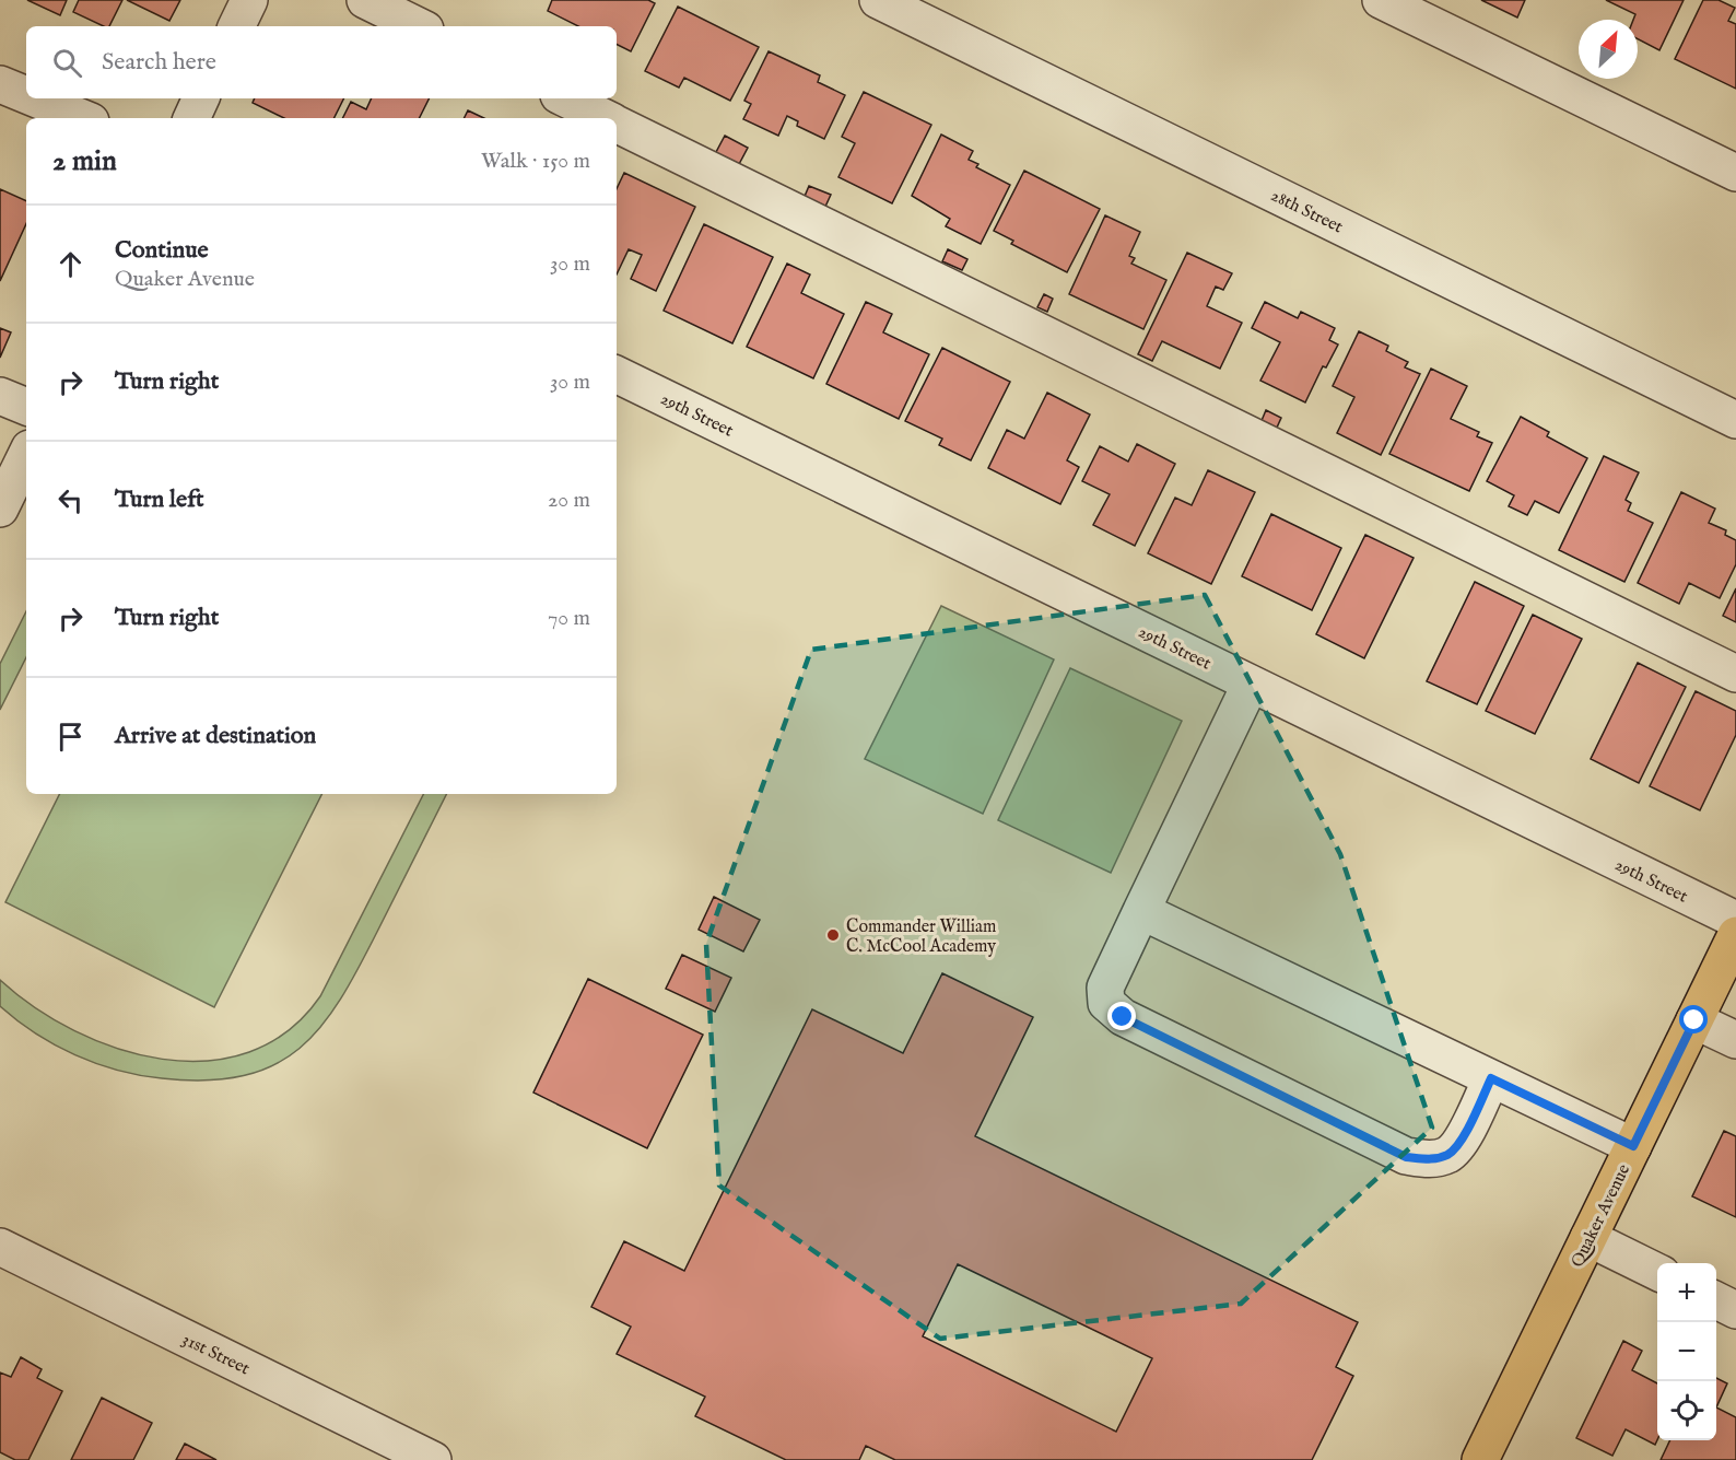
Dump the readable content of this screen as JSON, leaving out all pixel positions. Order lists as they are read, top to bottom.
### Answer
{
  "streets": {
    "main road": ["Quaker Avenue"],
    "street": ["28th Street", "29th Street", "31st Street"]
  },
  "places": ["Commander William C. McCool Academy"],
  "north": "top right",
  "page": {
    "search": "Search here",
    "heading": ["2 min", "Walk · 150 m"],
    "list": [
      ["Continue", "Quaker Avenue", "30 m"],
      ["Turn right", "30 m"],
      ["Turn left", "20 m"],
      ["Turn right", "70 m"],
      "Arrive at destination"
    ],
    "map_buttons": ["+", "−"]
  }
}
